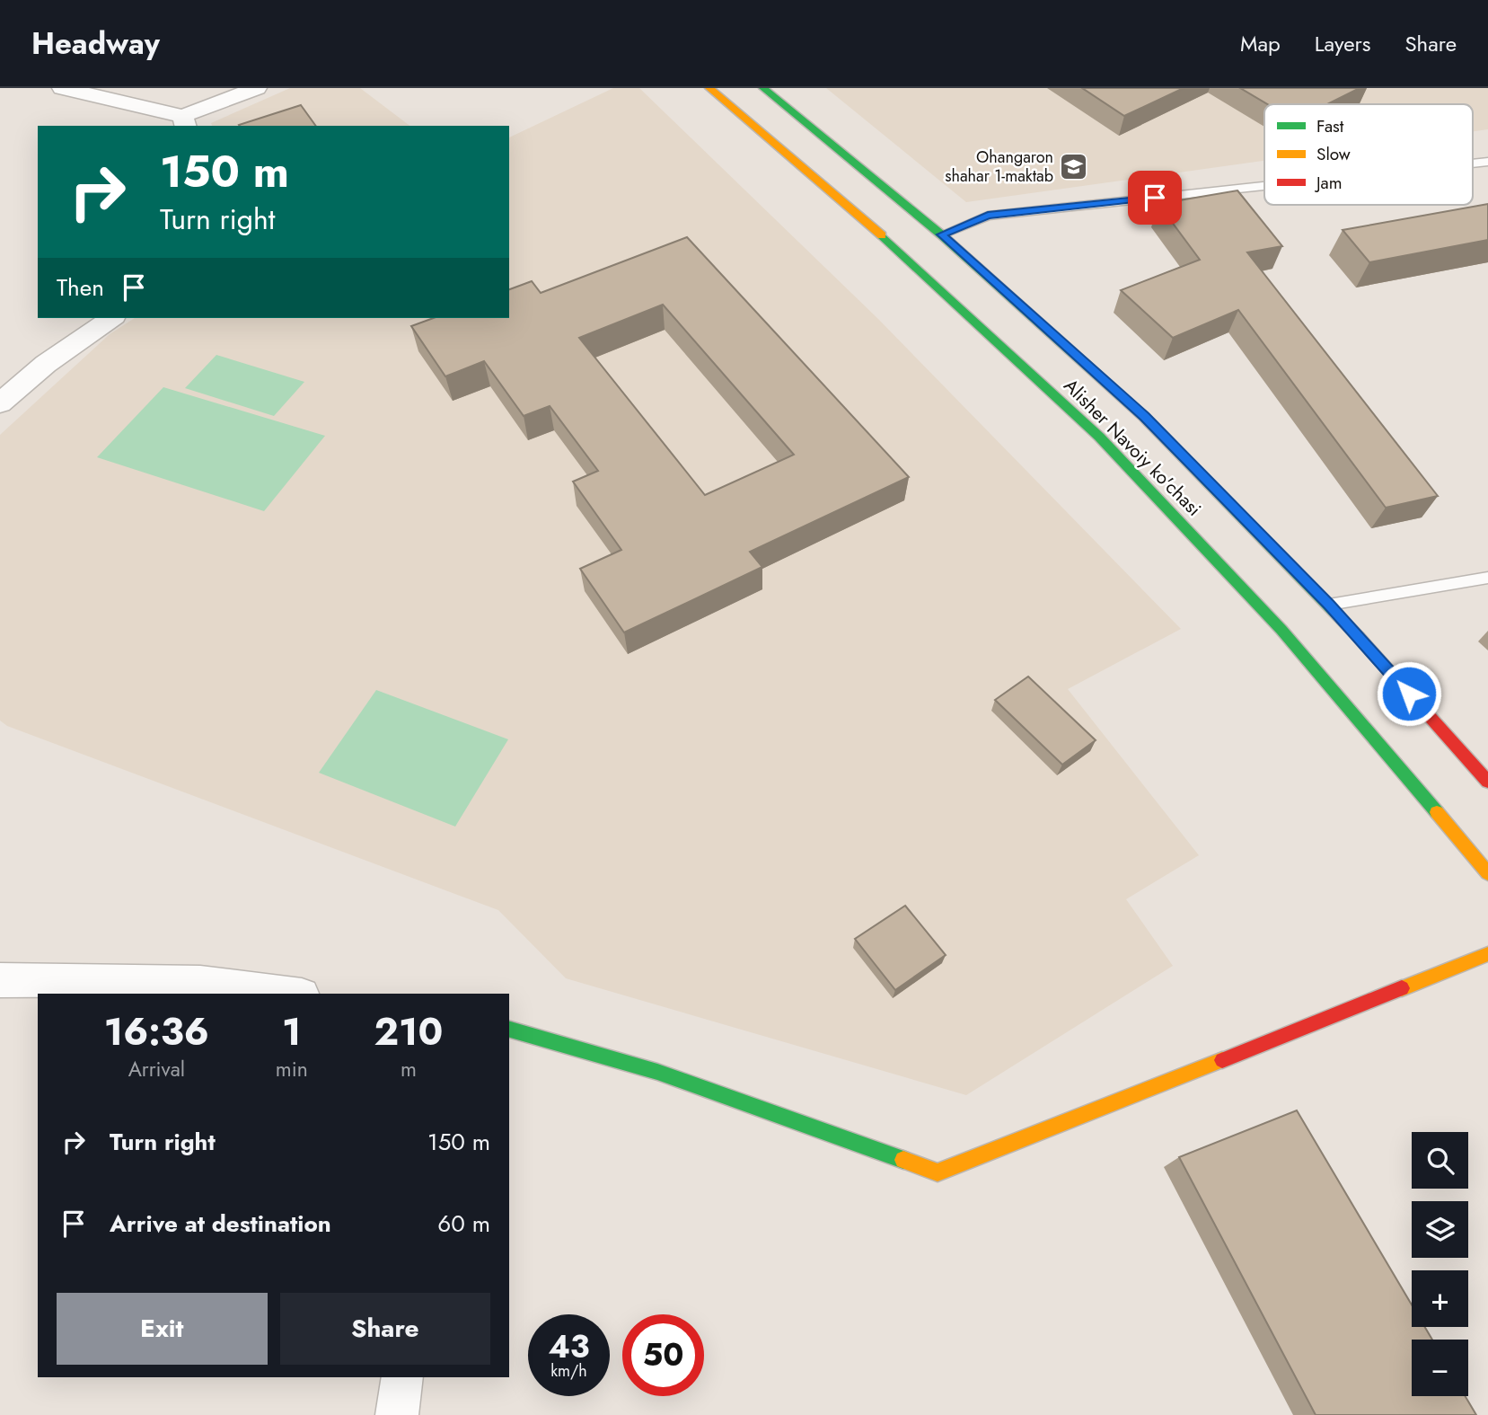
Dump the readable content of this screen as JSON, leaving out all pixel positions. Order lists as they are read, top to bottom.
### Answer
{
  "streets": {
    "main road": ["Alisher Navoiy ko'chasi"]
  },
  "places": {
    "school or university": ["Ohangaron shahar 1-maktab"]
  },
  "legend": ["Fast", "Slow", "Jam"],
  "page": {
    "header": "Headway",
    "nav": ["Map", "Layers", "Share"],
    "turn": ["150 m", "Turn right"],
    "then": "Then",
    "eta": [
      "16:36",
      "Arrival",
      "1",
      "min",
      "210",
      "m"
    ],
    "list": [
      {
        "name": "Turn right",
        "value": "150 m"
      },
      {
        "name": "Arrive at destination",
        "value": "60 m"
      }
    ],
    "map_buttons": ["+", "−"],
    "buttons": ["Exit", "Share"],
    "speed": "43 km/h",
    "limit": "50"
  }
}
